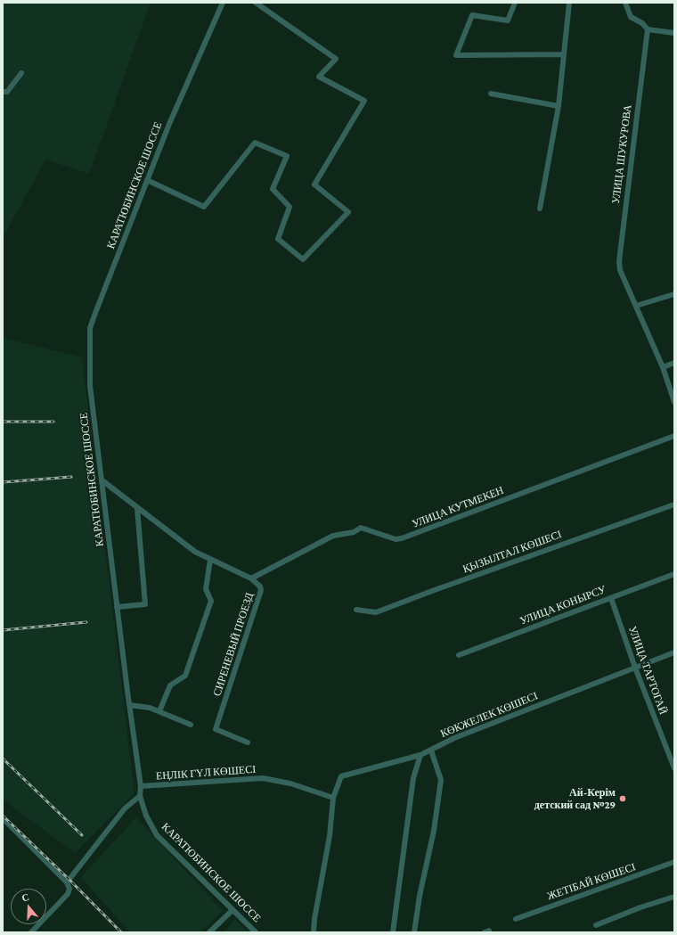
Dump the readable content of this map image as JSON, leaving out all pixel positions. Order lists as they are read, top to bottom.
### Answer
{
  "streets": {
    "street": [
      "УЛИЦА ШУКУРОВА",
      "КАРАТЮБИНСКОЕ ШОССЕ",
      "УЛИЦА КУТМЕКЕН",
      "ҚЫЗЫЛТАЛ КӨШЕСІ",
      "УЛИЦА КОНЫРСУ",
      "СИРЕНЕВЫЙ ПРОЕЗД",
      "УЛИЦА ТАРТОГАЙ",
      "КӨКЖЕЛЕК КӨШЕСІ",
      "ЕҢЛІК ГҮЛ КӨШЕСІ",
      "ЖЕТІБАЙ КӨШЕСІ"
    ]
  },
  "crossings": [
    ["КАРАТЮБИНСКОЕ ШОССЕ", "СИРЕНЕВЫЙ ПРОЕЗД"],
    ["КАРАТЮБИНСКОЕ ШОССЕ", "ЕҢЛІК ГҮЛ КӨШЕСІ"],
    ["УЛИЦА КУТМЕКЕН", "СИРЕНЕВЫЙ ПРОЕЗД"],
    ["УЛИЦА КОНЫРСУ", "УЛИЦА ТАРТОГАЙ"],
    ["УЛИЦА ТАРТОГАЙ", "КӨКЖЕЛЕК КӨШЕСІ"],
    ["КӨКЖЕЛЕК КӨШЕСІ", "ЕҢЛІК ГҮЛ КӨШЕСІ"]
  ],
  "places": ["Ай-Керім детский сад №29"],
  "north": "top"
}
